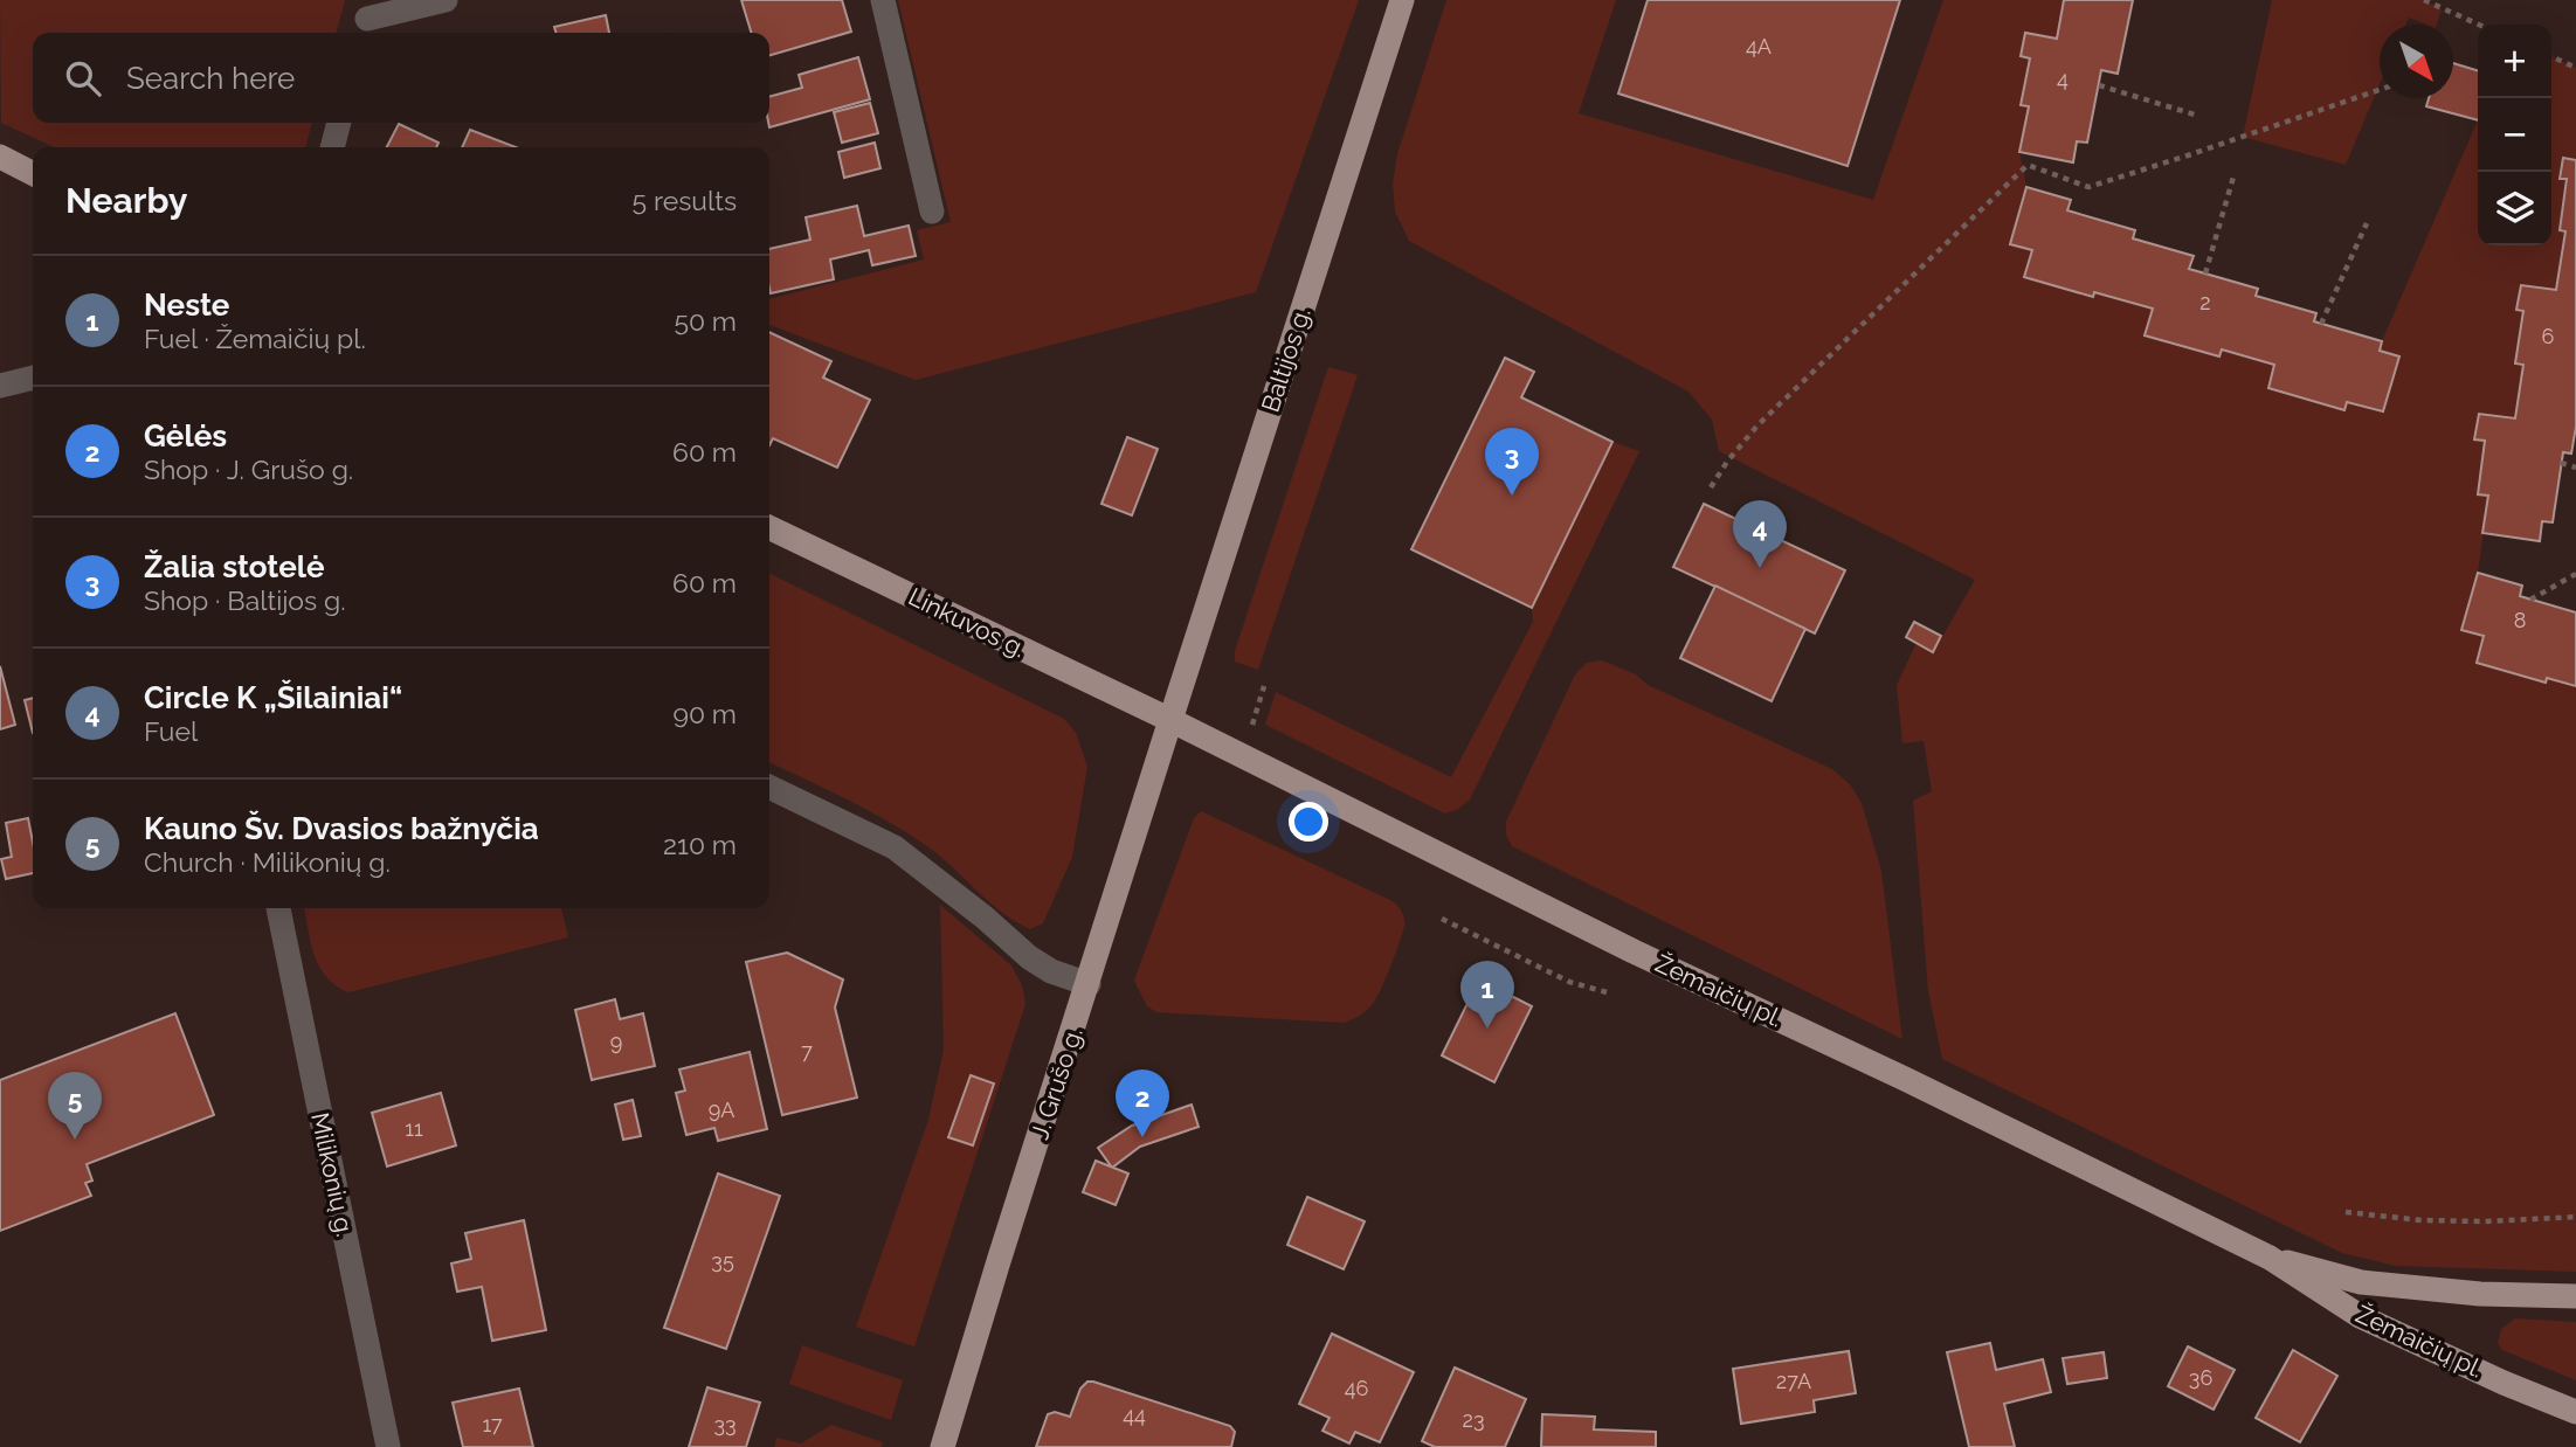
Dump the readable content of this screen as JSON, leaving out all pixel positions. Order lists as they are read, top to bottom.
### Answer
{
  "streets": {
    "main road": [
      "Baltijos g.",
      "Linkuvos g.",
      "Žemaičių pl.",
      "J. Grušo g."
    ],
    "street": ["Milikonių g."]
  },
  "crossings": [
    ["Baltijos g.", "Linkuvos g."],
    ["Baltijos g.", "Žemaičių pl."],
    ["Baltijos g.", "J. Grušo g."],
    ["Linkuvos g.", "Žemaičių pl."],
    ["Linkuvos g.", "J. Grušo g."],
    ["Žemaičių pl.", "J. Grušo g."]
  ],
  "house_numbers": [
    "4A",
    "4",
    "2",
    "6",
    "8",
    "9",
    "7",
    "9A",
    "11",
    "35",
    "36",
    "27A",
    "46",
    "44",
    "23",
    "17",
    "33"
  ],
  "north": "bottom right",
  "page": {
    "map_buttons": ["+", "−"],
    "search": "Search here",
    "heading": ["Nearby", "5 results"],
    "list": [
      {
        "mark": "1",
        "name": "Neste",
        "note": "Fuel · Žemaičių pl.",
        "value": "50 m"
      },
      {
        "mark": "2",
        "name": "Gėlės",
        "note": "Shop · J. Grušo g.",
        "value": "60 m"
      },
      {
        "mark": "3",
        "name": "Žalia stotelė",
        "note": "Shop · Baltijos g.",
        "value": "60 m"
      },
      {
        "mark": "4",
        "name": "Circle K „Šilainiai“",
        "note": "Fuel",
        "value": "90 m"
      },
      {
        "mark": "5",
        "name": "Kauno Šv. Dvasios bažnyčia",
        "note": "Church · Milikonių g.",
        "value": "210 m"
      }
    ],
    "pins": [
      "3",
      "4",
      "1",
      "2",
      "5"
    ]
  }
}
